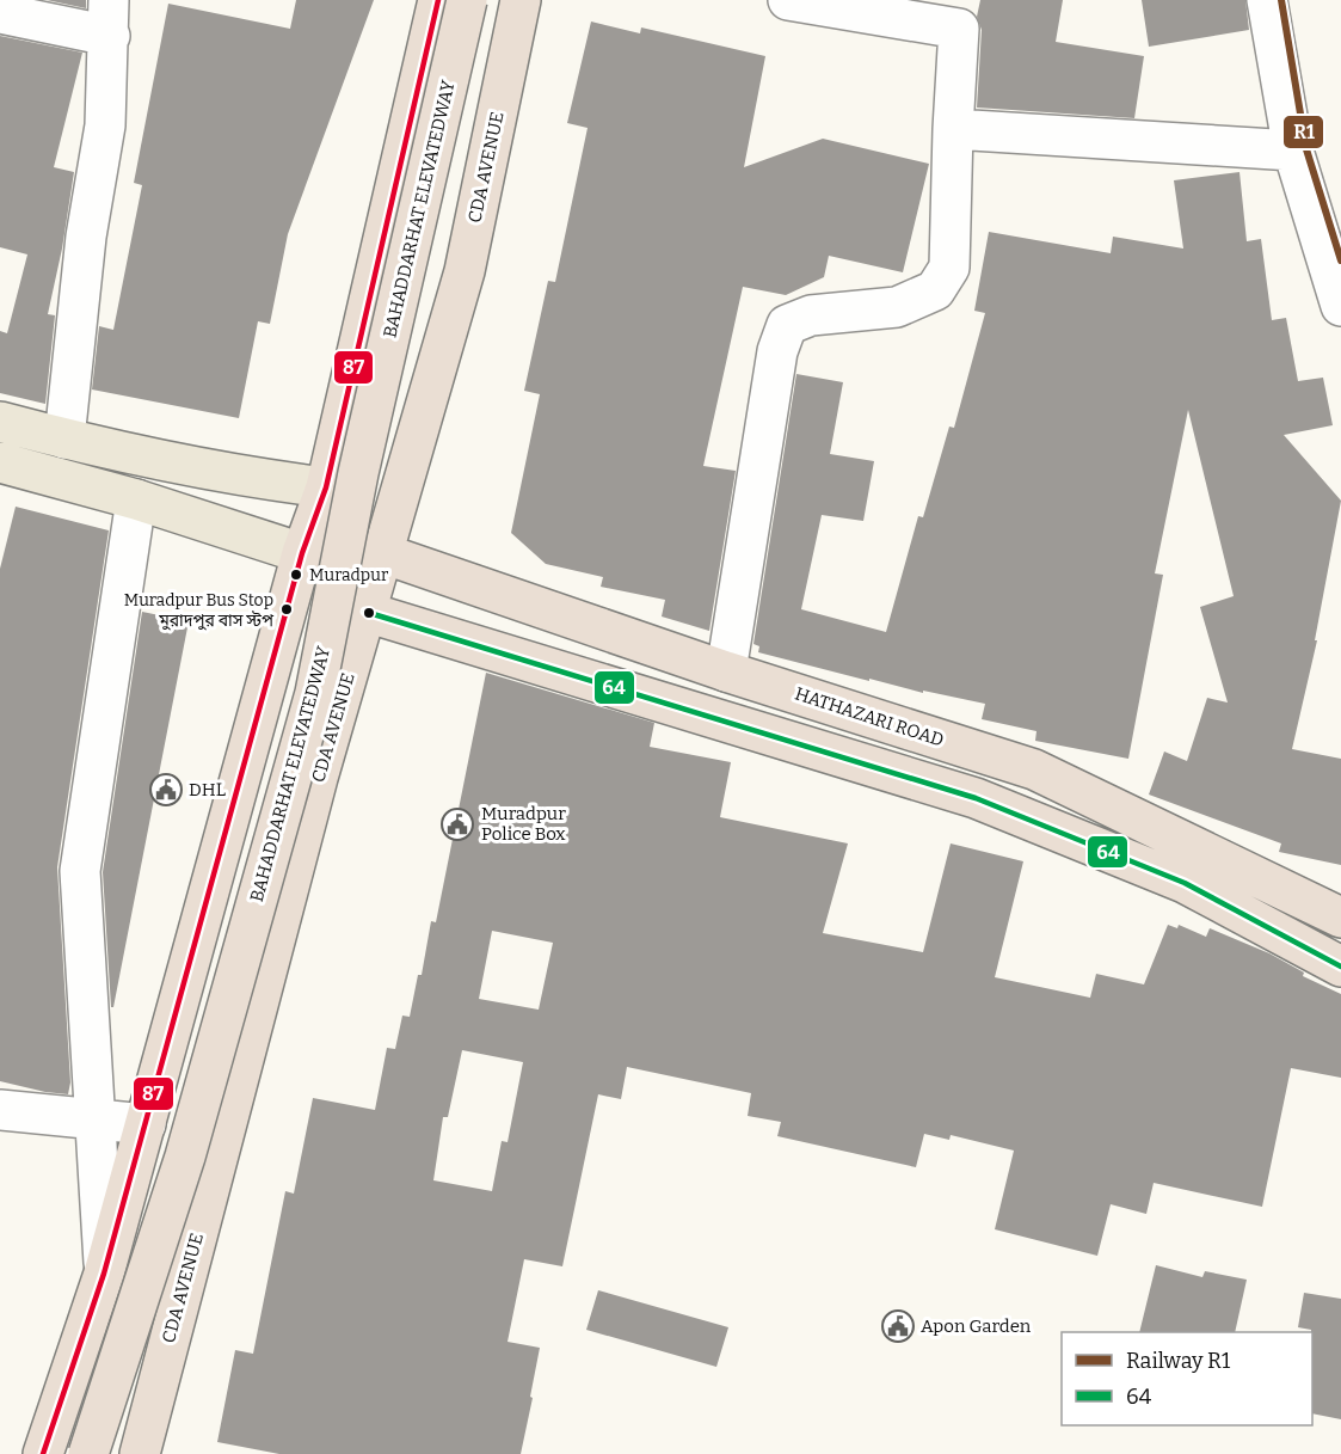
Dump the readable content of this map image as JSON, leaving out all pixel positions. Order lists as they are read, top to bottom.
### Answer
{
  "streets": {
    "highway": ["CDA AVENUE", "BAHADDARHAT ELEVATEDWAY", "HATHAZARI ROAD"]
  },
  "crossings": [
    ["CDA AVENUE", "HATHAZARI ROAD"]
  ],
  "places": {
    "other": ["Muradpur", "Muradpur Bus Stop মুরাদপুর বাস স্টপ"],
    "public building": ["DHL", "Muradpur Police Box", "Apon Garden"]
  },
  "lines": ["rail line R1", "transit line 87", "transit line 64"],
  "legend": ["Railway R1", "64"]
}
